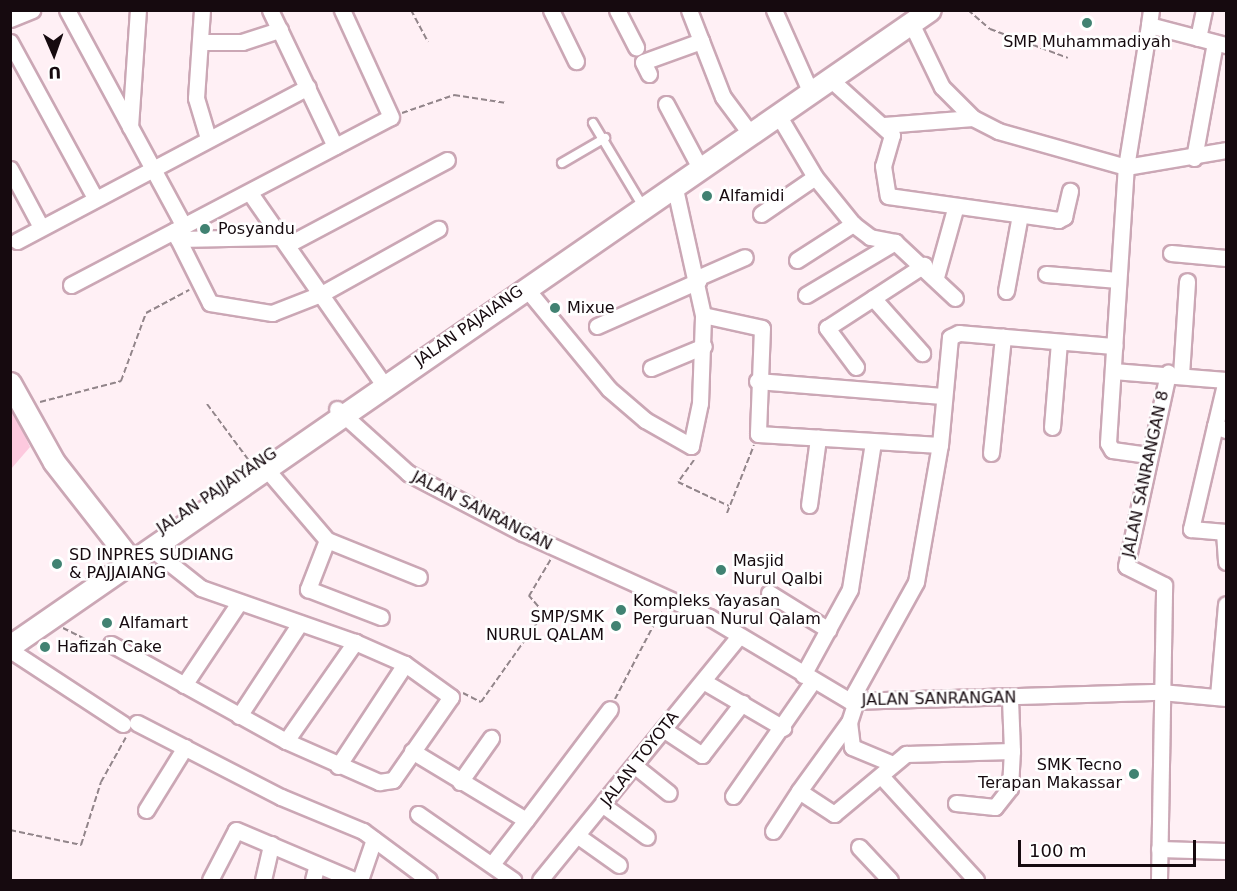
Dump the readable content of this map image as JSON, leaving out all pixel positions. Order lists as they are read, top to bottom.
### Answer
{
  "streets": {
    "main road": ["JALAN PAJAIANG", "JALAN PAJJAIYANG"],
    "street": ["JALAN SANRANGAN 8", "JALAN SANRANGAN", "JALAN TOYOTA"]
  },
  "crossings": [
    ["JALAN PAJAIANG", "JALAN PAJJAIYANG"],
    ["JALAN SANRANGAN 8", "JALAN SANRANGAN"],
    ["JALAN PAJJAIYANG", "JALAN SANRANGAN"],
    ["JALAN SANRANGAN", "JALAN TOYOTA"]
  ],
  "places": [
    "SMP Muhammadiyah",
    "Alfamidi",
    "Posyandu",
    "Mixue",
    "SD INPRES SUDIANG & PAJJAIANG",
    "Masjid Nurul Qalbi",
    "Kompleks Yayasan Perguruan Nurul Qalam",
    "Alfamart",
    "SMP/SMK NURUL QALAM",
    "Hafizah Cake",
    "SMK Tecno Terapan Makassar"
  ],
  "scale_bar": "100 m",
  "north": "bottom"
}
